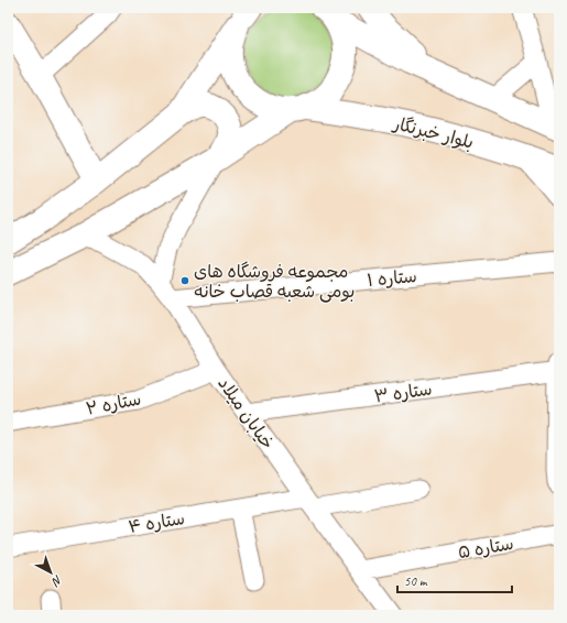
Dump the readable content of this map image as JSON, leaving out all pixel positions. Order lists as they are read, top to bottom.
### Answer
{
  "streets": {
    "main road": ["بلوار خبرنگار"],
    "street": [
      "ستاره ۱",
      "ستاره ۳",
      "ستاره ۲",
      "خیابان میلاد",
      "ستاره ۴",
      "ستاره ۵"
    ]
  },
  "crossings": [
    ["ستاره ۱", "خیابان میلاد"],
    ["ستاره ۳", "خیابان میلاد"],
    ["ستاره ۲", "خیابان میلاد"],
    ["خیابان میلاد", "ستاره ۴"],
    ["خیابان میلاد", "ستاره ۵"]
  ],
  "places": ["مجموعه فروشگاه های بومی شعبه قصاب خانه"],
  "scale_bar": "50 m",
  "north": "bottom right"
}
